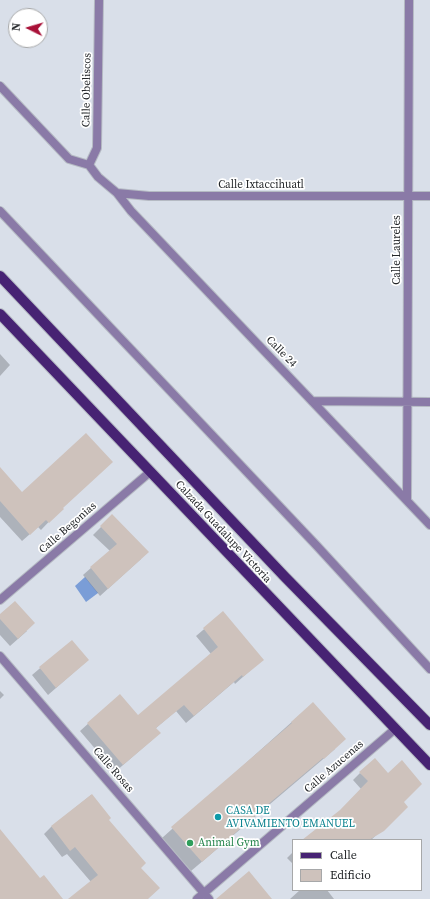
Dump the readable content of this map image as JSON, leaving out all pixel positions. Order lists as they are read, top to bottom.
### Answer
{
  "streets": {
    "main road": ["Calzada Guadalupe Victoria"],
    "street": [
      "Calle Obeliscos",
      "Calle Ixtaccihuatl",
      "Calle Laureles",
      "Calle 24",
      "Calle Begonias",
      "Calle Azucenas",
      "Calle Rosas"
    ]
  },
  "crossings": [
    ["Calle Ixtaccihuatl", "Calle Laureles"],
    ["Calle Ixtaccihuatl", "Calle 24"],
    ["Calle Laureles", "Calle 24"],
    ["Calle Begonias", "Calzada Guadalupe Victoria"],
    ["Calzada Guadalupe Victoria", "Calle Azucenas"],
    ["Calle Azucenas", "Calle Rosas"]
  ],
  "places": ["CASA DE AVIVAMIENTO EMANUEL", "Animal Gym"],
  "legend": ["Calle", "Edificio"],
  "north": "left"
}
